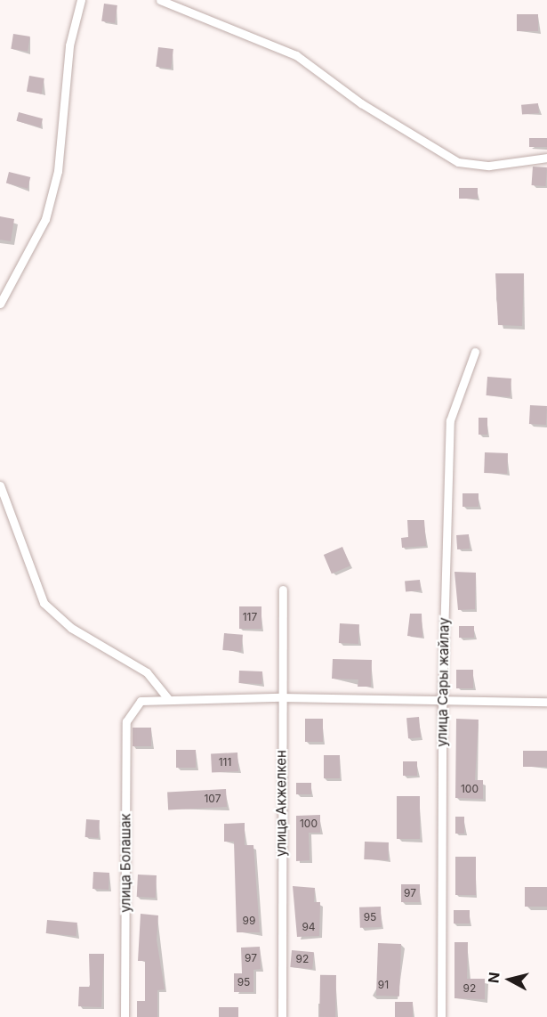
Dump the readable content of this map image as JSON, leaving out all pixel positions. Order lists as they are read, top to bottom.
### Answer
{
  "streets": {
    "street": ["улица Сары жайлау", "улица Акжелкен", "улица Болашак"]
  },
  "house_numbers": [
    "117",
    "111",
    "100",
    "107",
    "100",
    "97",
    "95",
    "99",
    "94",
    "97",
    "92",
    "95",
    "91",
    "92"
  ],
  "north": "left"
}
